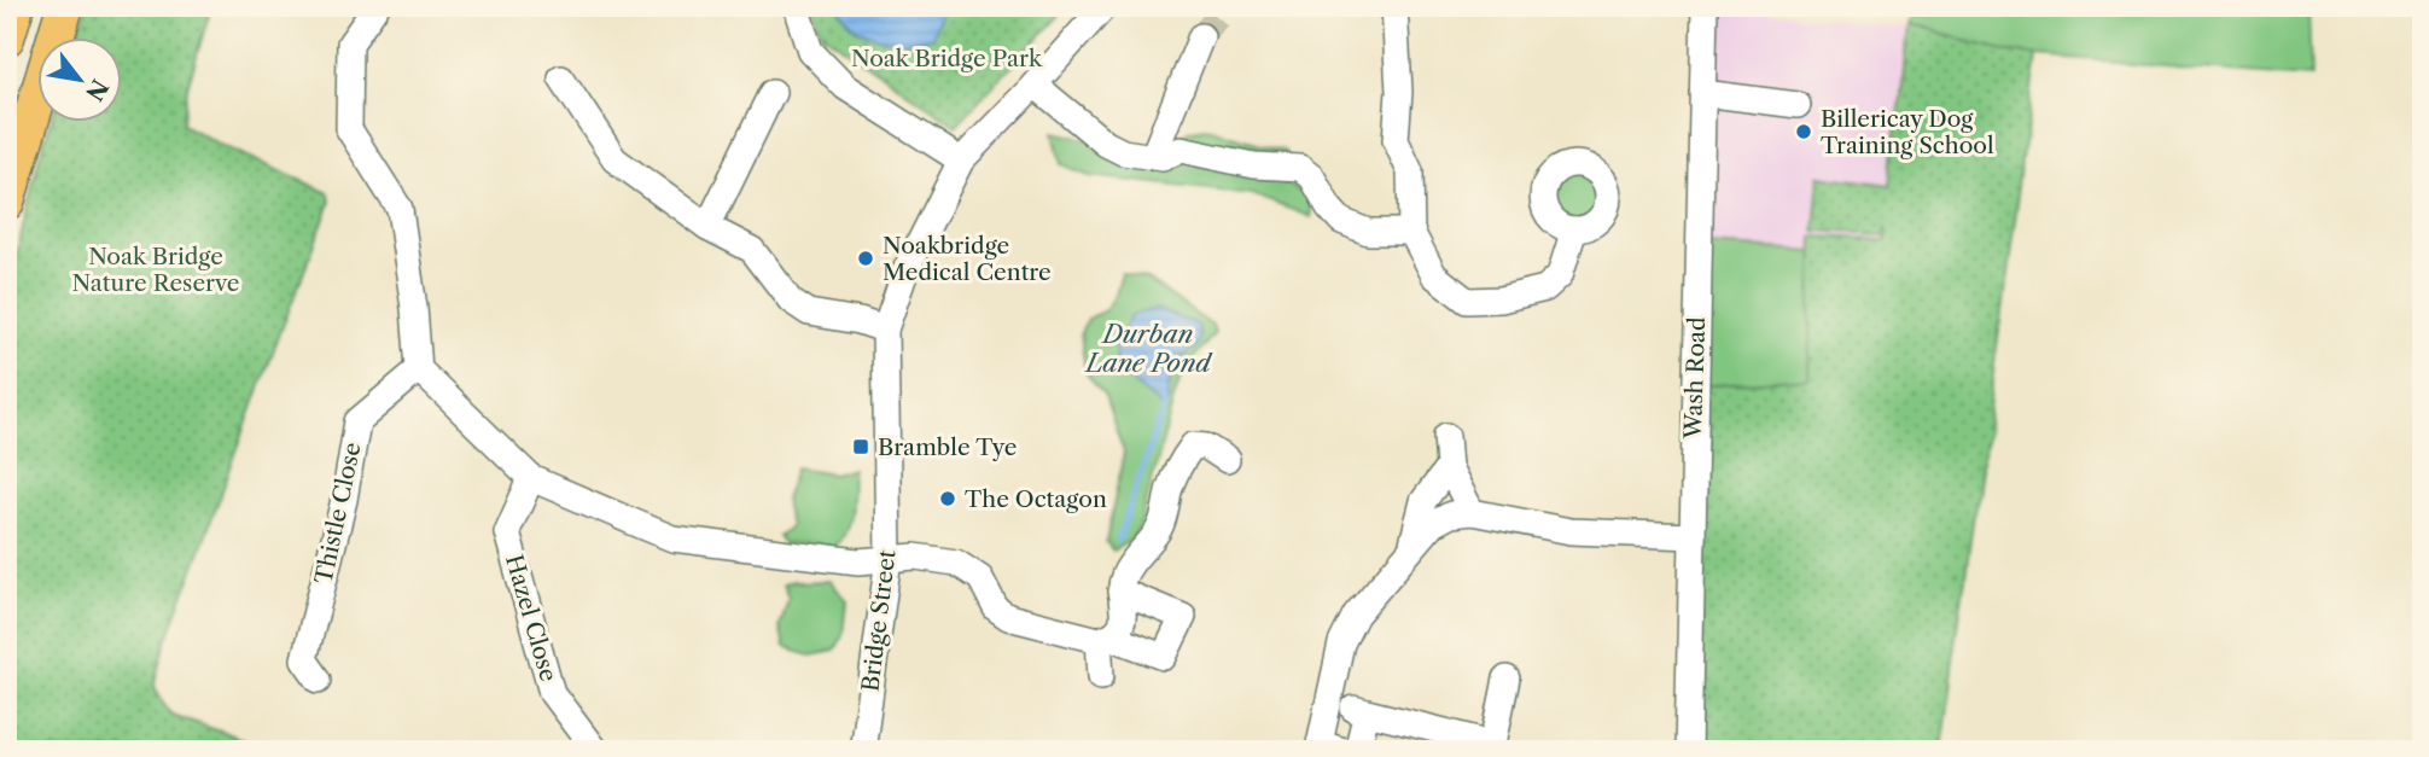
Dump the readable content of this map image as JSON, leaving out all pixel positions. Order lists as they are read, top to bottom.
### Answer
{
  "streets": {
    "street": [
      "Wash Road",
      "Thistle Close",
      "Hazel Close",
      "Bridge Street"
    ]
  },
  "water": ["Durban Lane Pond"],
  "parks": ["Noak Bridge Park", "Noak Bridge Nature Reserve"],
  "places": {
    "other": ["Billericay Dog Training School", "Noakbridge Medical Centre", "The Octagon"],
    "transit": ["Bramble Tye"]
  },
  "north": "bottom right"
}
